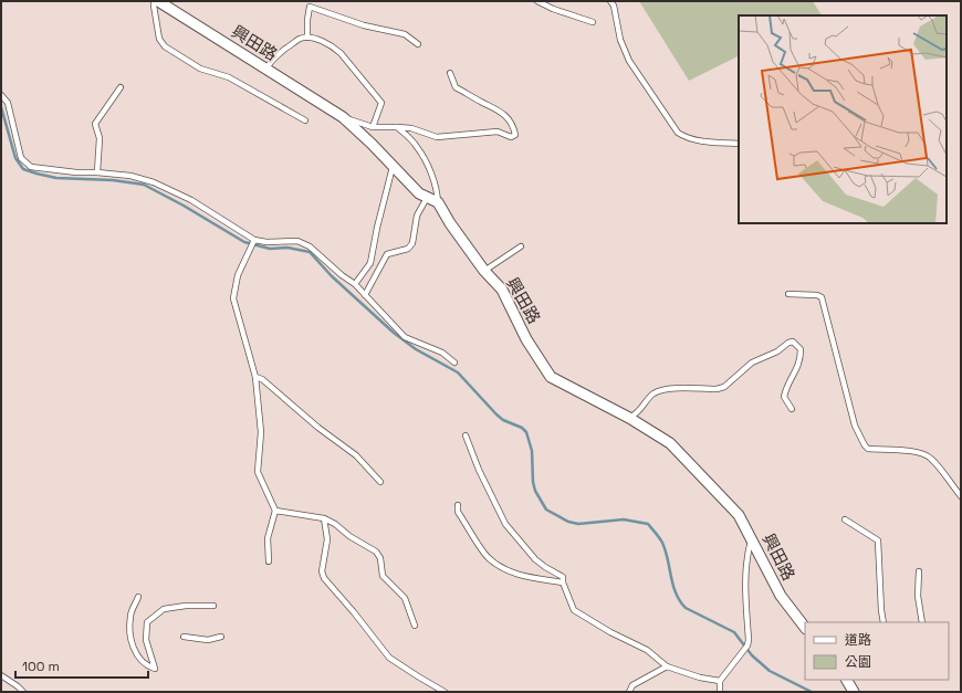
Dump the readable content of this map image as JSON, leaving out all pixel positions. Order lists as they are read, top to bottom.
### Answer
{
  "streets": {
    "street": ["興田路"]
  },
  "legend": ["道路", "公園"],
  "scale_bar": "100 m"
}
